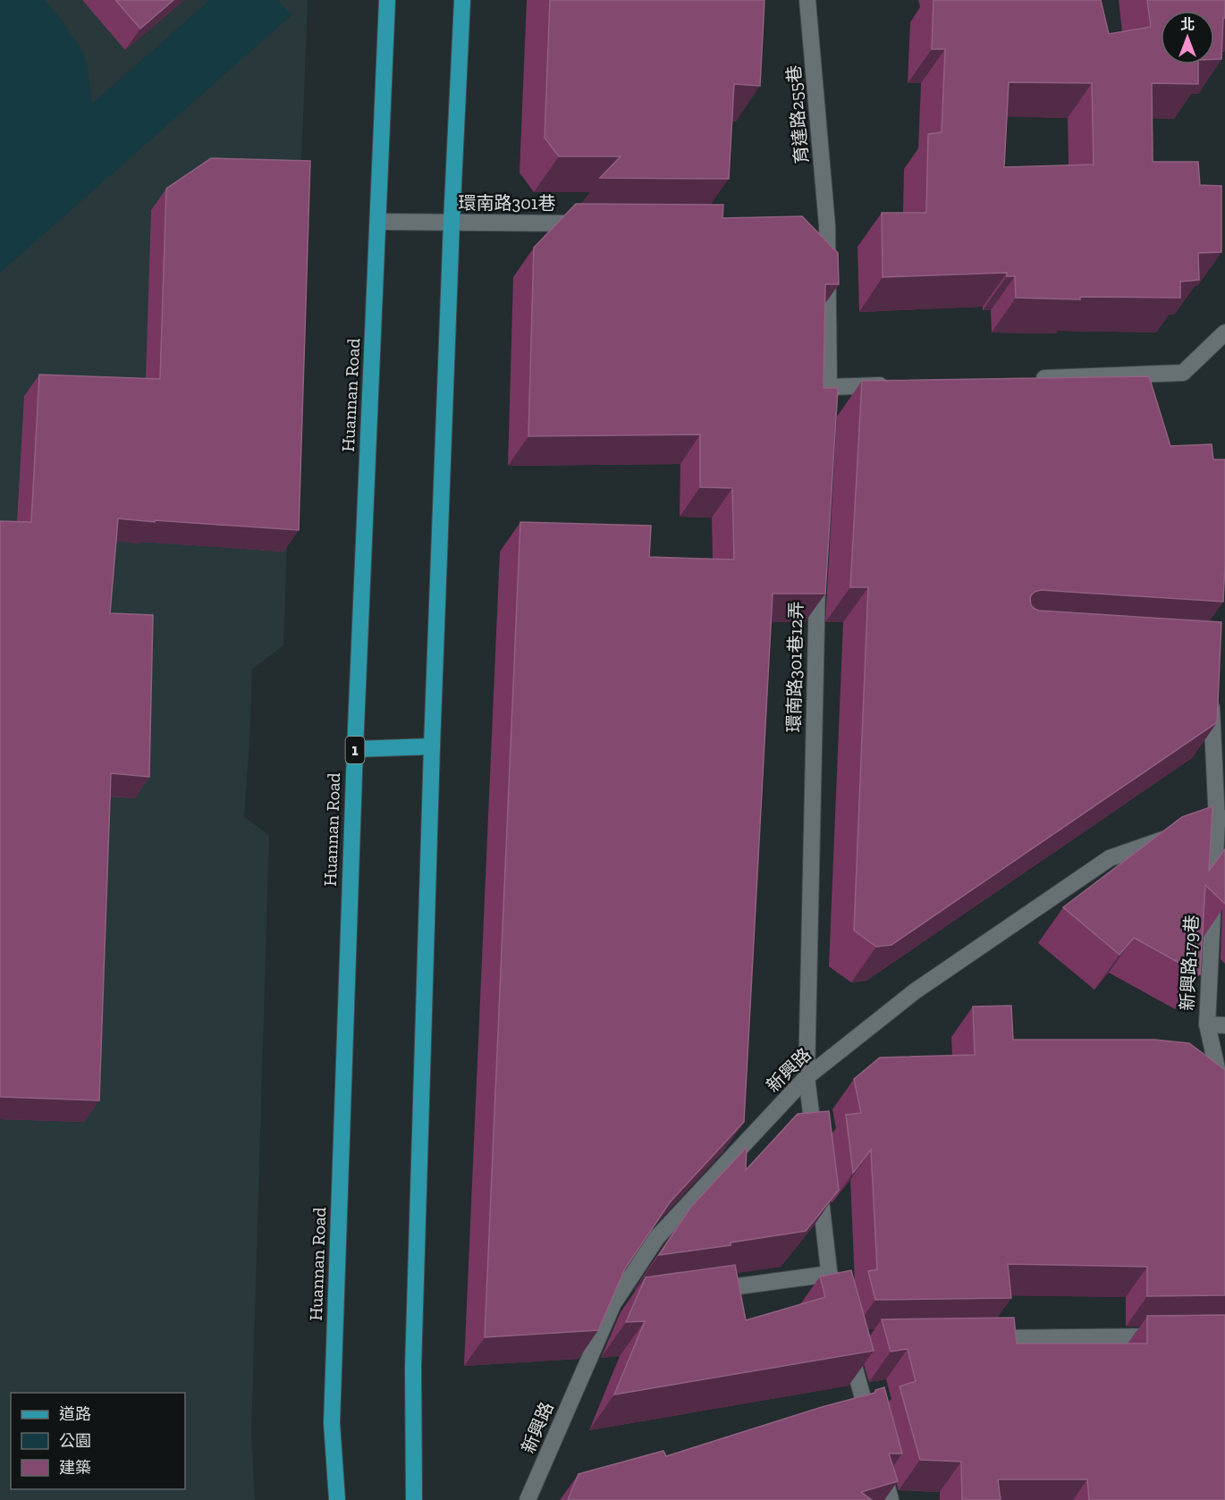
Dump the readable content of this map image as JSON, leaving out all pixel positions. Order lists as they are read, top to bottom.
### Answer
{
  "streets": {
    "main road": ["Huannan Road", "1"],
    "lane": [
      "育達路255巷",
      "環南路301巷",
      "環南路301巷12弄",
      "新興路179巷",
      "新興路"
    ]
  },
  "crossings": [
    ["環南路301巷", "Huannan Road"],
    ["環南路301巷12弄", "新興路"],
    ["新興路179巷", "新興路"]
  ],
  "legend": ["道路", "公園", "建築"],
  "north": "top"
}
